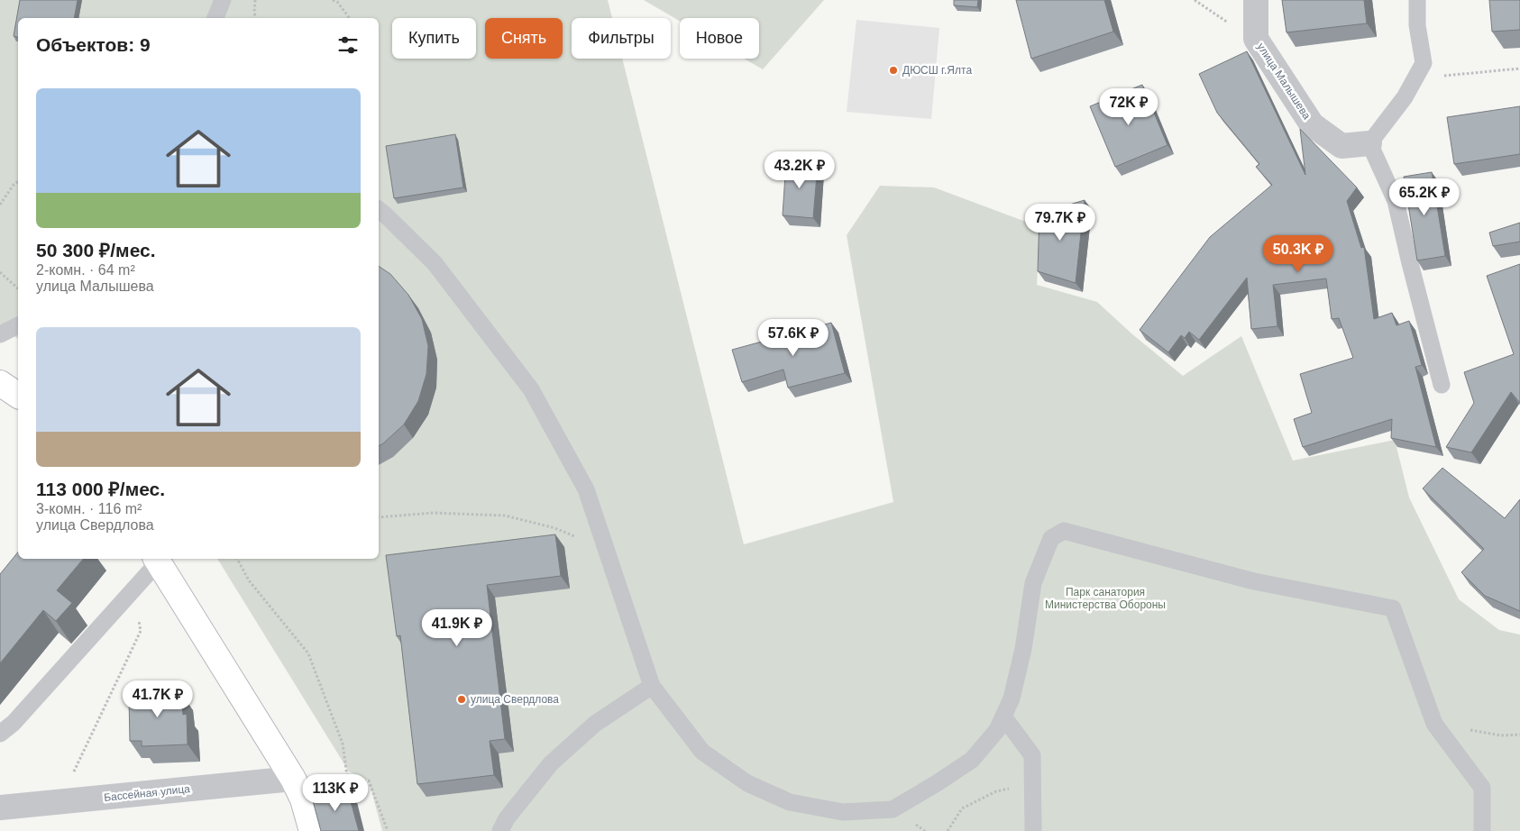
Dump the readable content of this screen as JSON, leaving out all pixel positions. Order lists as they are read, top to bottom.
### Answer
{
  "streets": {
    "street": ["улица Малышева", "Бассейная улица"]
  },
  "parks": ["Парк санатория Министерства Обороны"],
  "places": ["ДЮСШ г.Ялта", "улица Свердлова"],
  "page": {
    "chip": [
      "Купить",
      "Снять",
      "Фильтры",
      "Новое"
    ],
    "heading": "Объектов: 9",
    "list": [
      {
        "name": "50 300 ₽/мес.",
        "note": "2-комн. · 64 m² · улица Малышева"
      },
      {
        "name": "113 000 ₽/мес.",
        "note": "3-комн. · 116 m² · улица Свердлова"
      }
    ],
    "price": [
      "72K ₽",
      "43.2K ₽",
      "65.2K ₽",
      "79.7K ₽",
      "50.3K ₽",
      "57.6K ₽",
      "41.9K ₽",
      "41.7K ₽",
      "113K ₽"
    ]
  }
}
